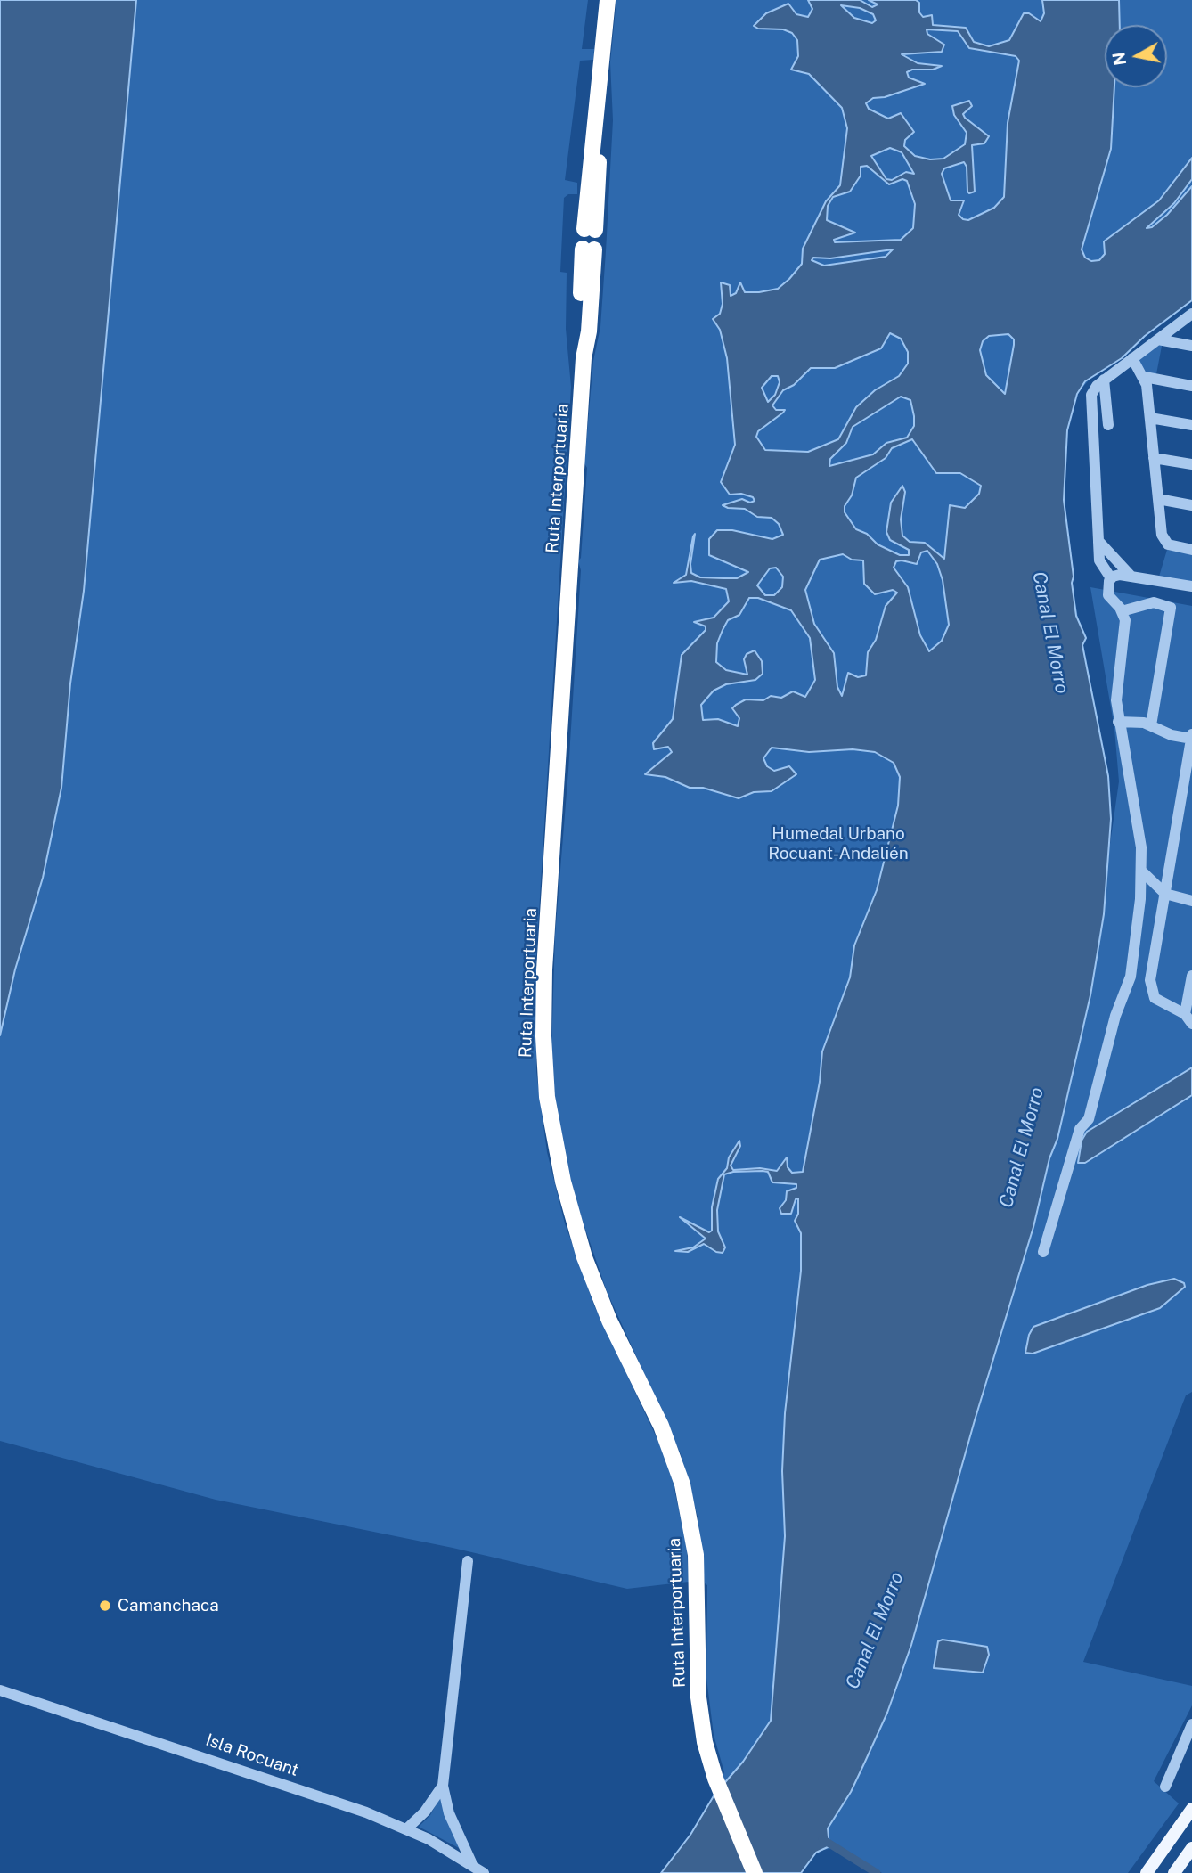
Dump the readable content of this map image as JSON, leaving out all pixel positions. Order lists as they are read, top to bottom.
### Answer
{
  "streets": {
    "highway": ["Ruta Interportuaria"],
    "street": ["Isla Rocuant"]
  },
  "water": ["Canal El Morro"],
  "parks": ["Humedal Urbano Rocuant-Andalién"],
  "places": ["Camanchaca"],
  "north": "left"
}
